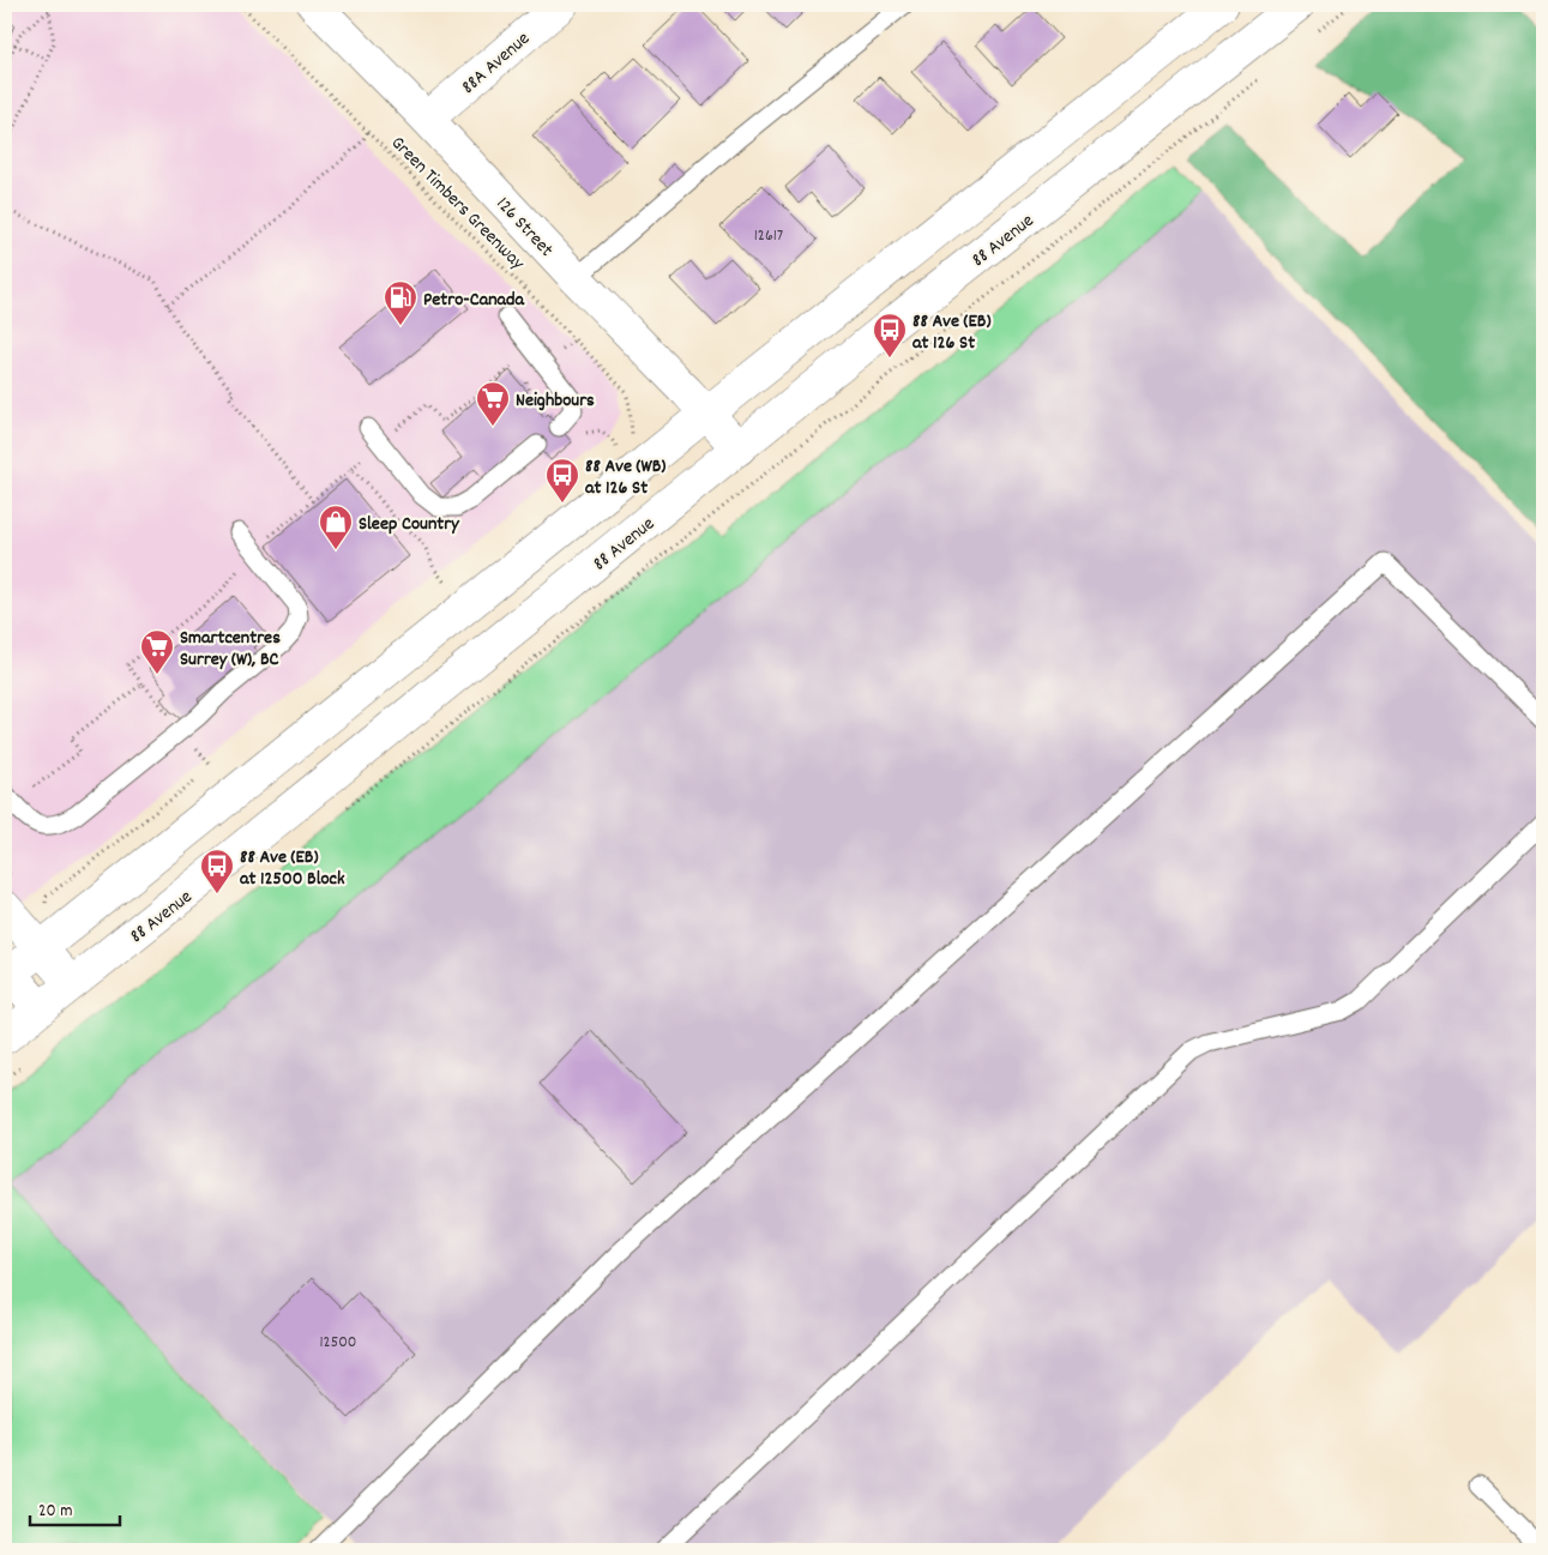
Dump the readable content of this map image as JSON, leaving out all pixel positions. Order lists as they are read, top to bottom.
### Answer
{
  "streets": {
    "main road": ["88A Avenue", "126 Street", "88 Avenue"],
    "path": ["Green Timbers Greenway"]
  },
  "crossings": [
    ["88A Avenue", "126 Street"],
    ["126 Street", "88 Avenue"]
  ],
  "places": {
    "fuel station": ["Petro-Canada"],
    "bus stop": ["88 Ave (EB) at 126 St", "88 Ave (WB) at 126 St", "88 Ave (EB) at 12500 Block"],
    "supermarket": ["Neighbours", "Smartcentres Surrey (W), BC"],
    "shop": ["Sleep Country"]
  },
  "house_numbers": ["12617", "12500"],
  "scale_bar": "20 m"
}
